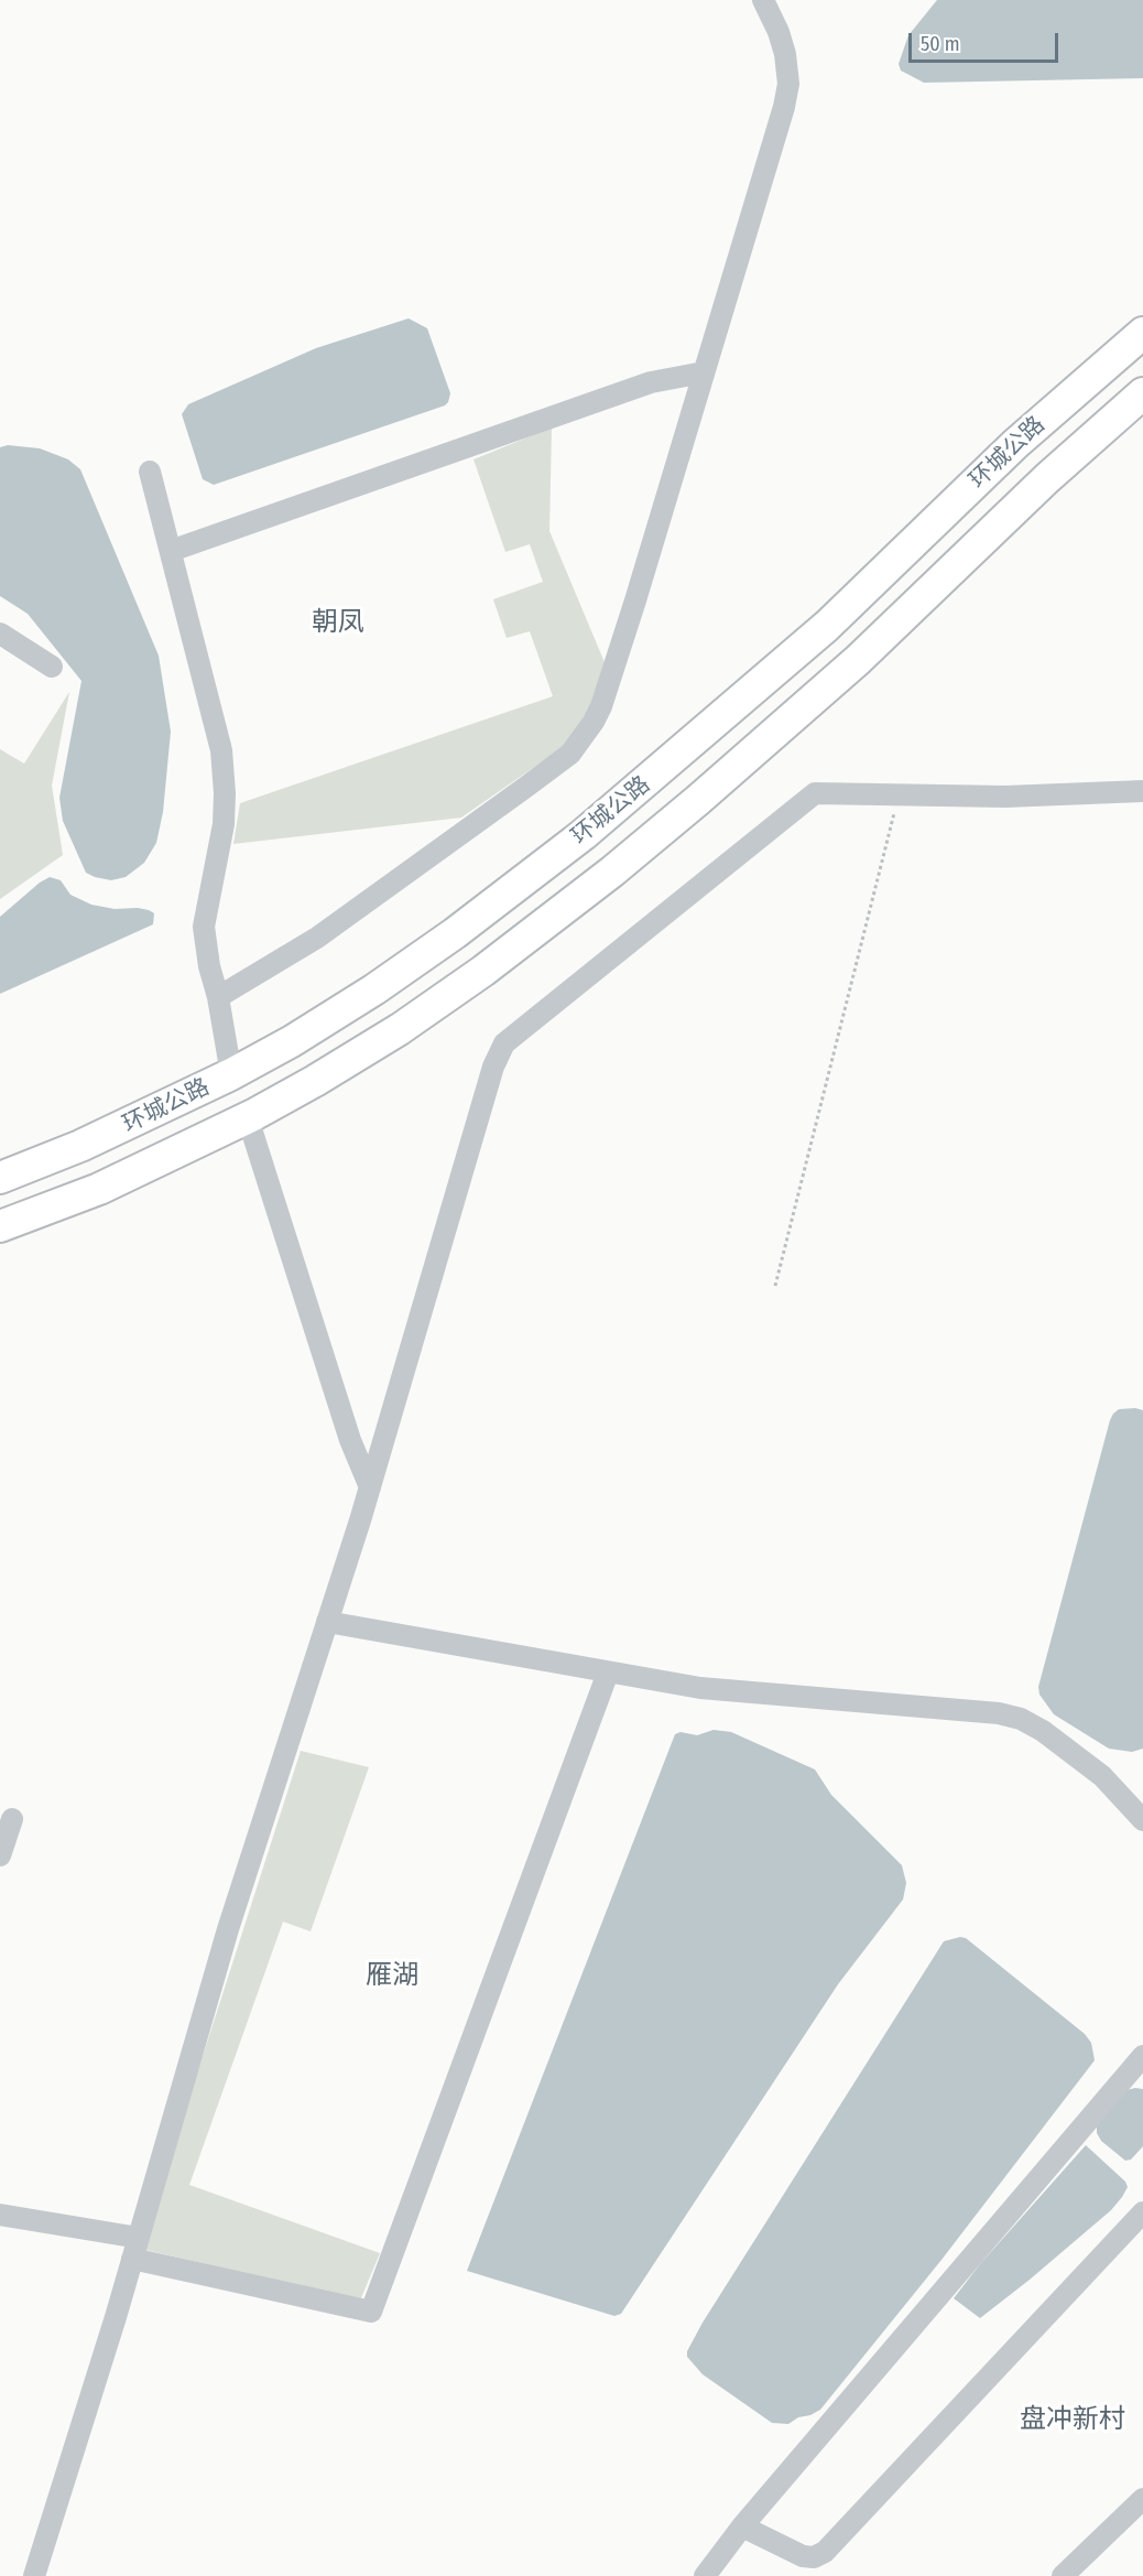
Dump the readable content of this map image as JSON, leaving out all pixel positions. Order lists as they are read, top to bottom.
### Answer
{
  "streets": {
    "highway": ["环城公路"]
  },
  "districts": ["朝凤", "雁湖", "盘冲新村"],
  "scale_bar": "50 m"
}
